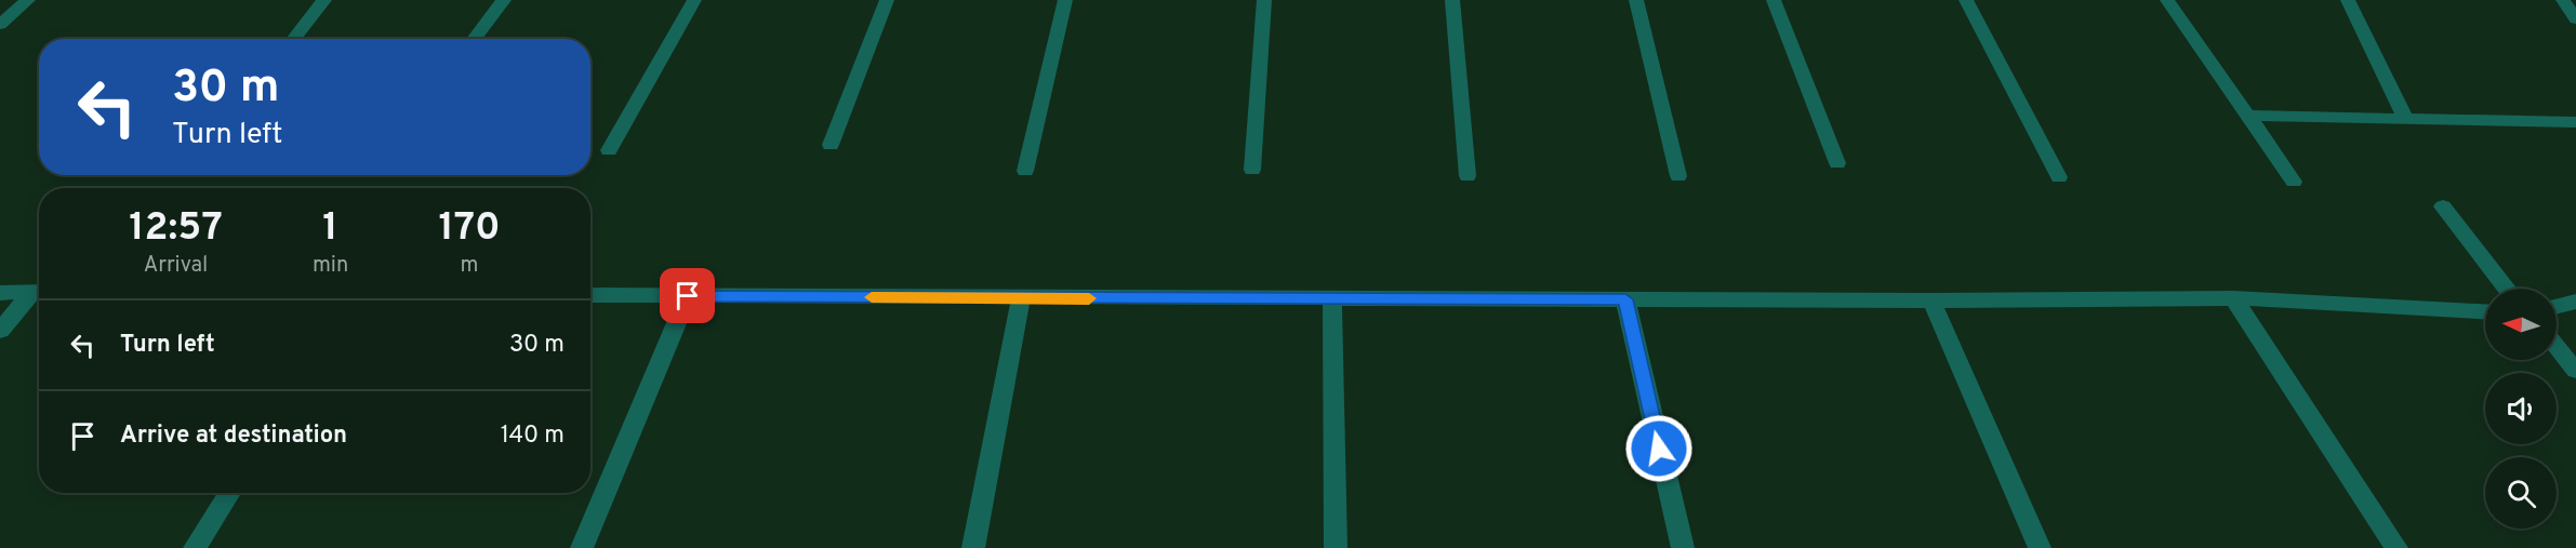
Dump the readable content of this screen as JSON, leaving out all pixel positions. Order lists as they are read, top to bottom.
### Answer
{
  "north": "left",
  "page": {
    "turn": ["30 m", "Turn left"],
    "eta": [
      "12:57",
      "Arrival",
      "1",
      "min",
      "170",
      "m"
    ],
    "list": [
      {
        "name": "Turn left",
        "value": "30 m"
      },
      {
        "name": "Arrive at destination",
        "value": "140 m"
      }
    ]
  }
}
